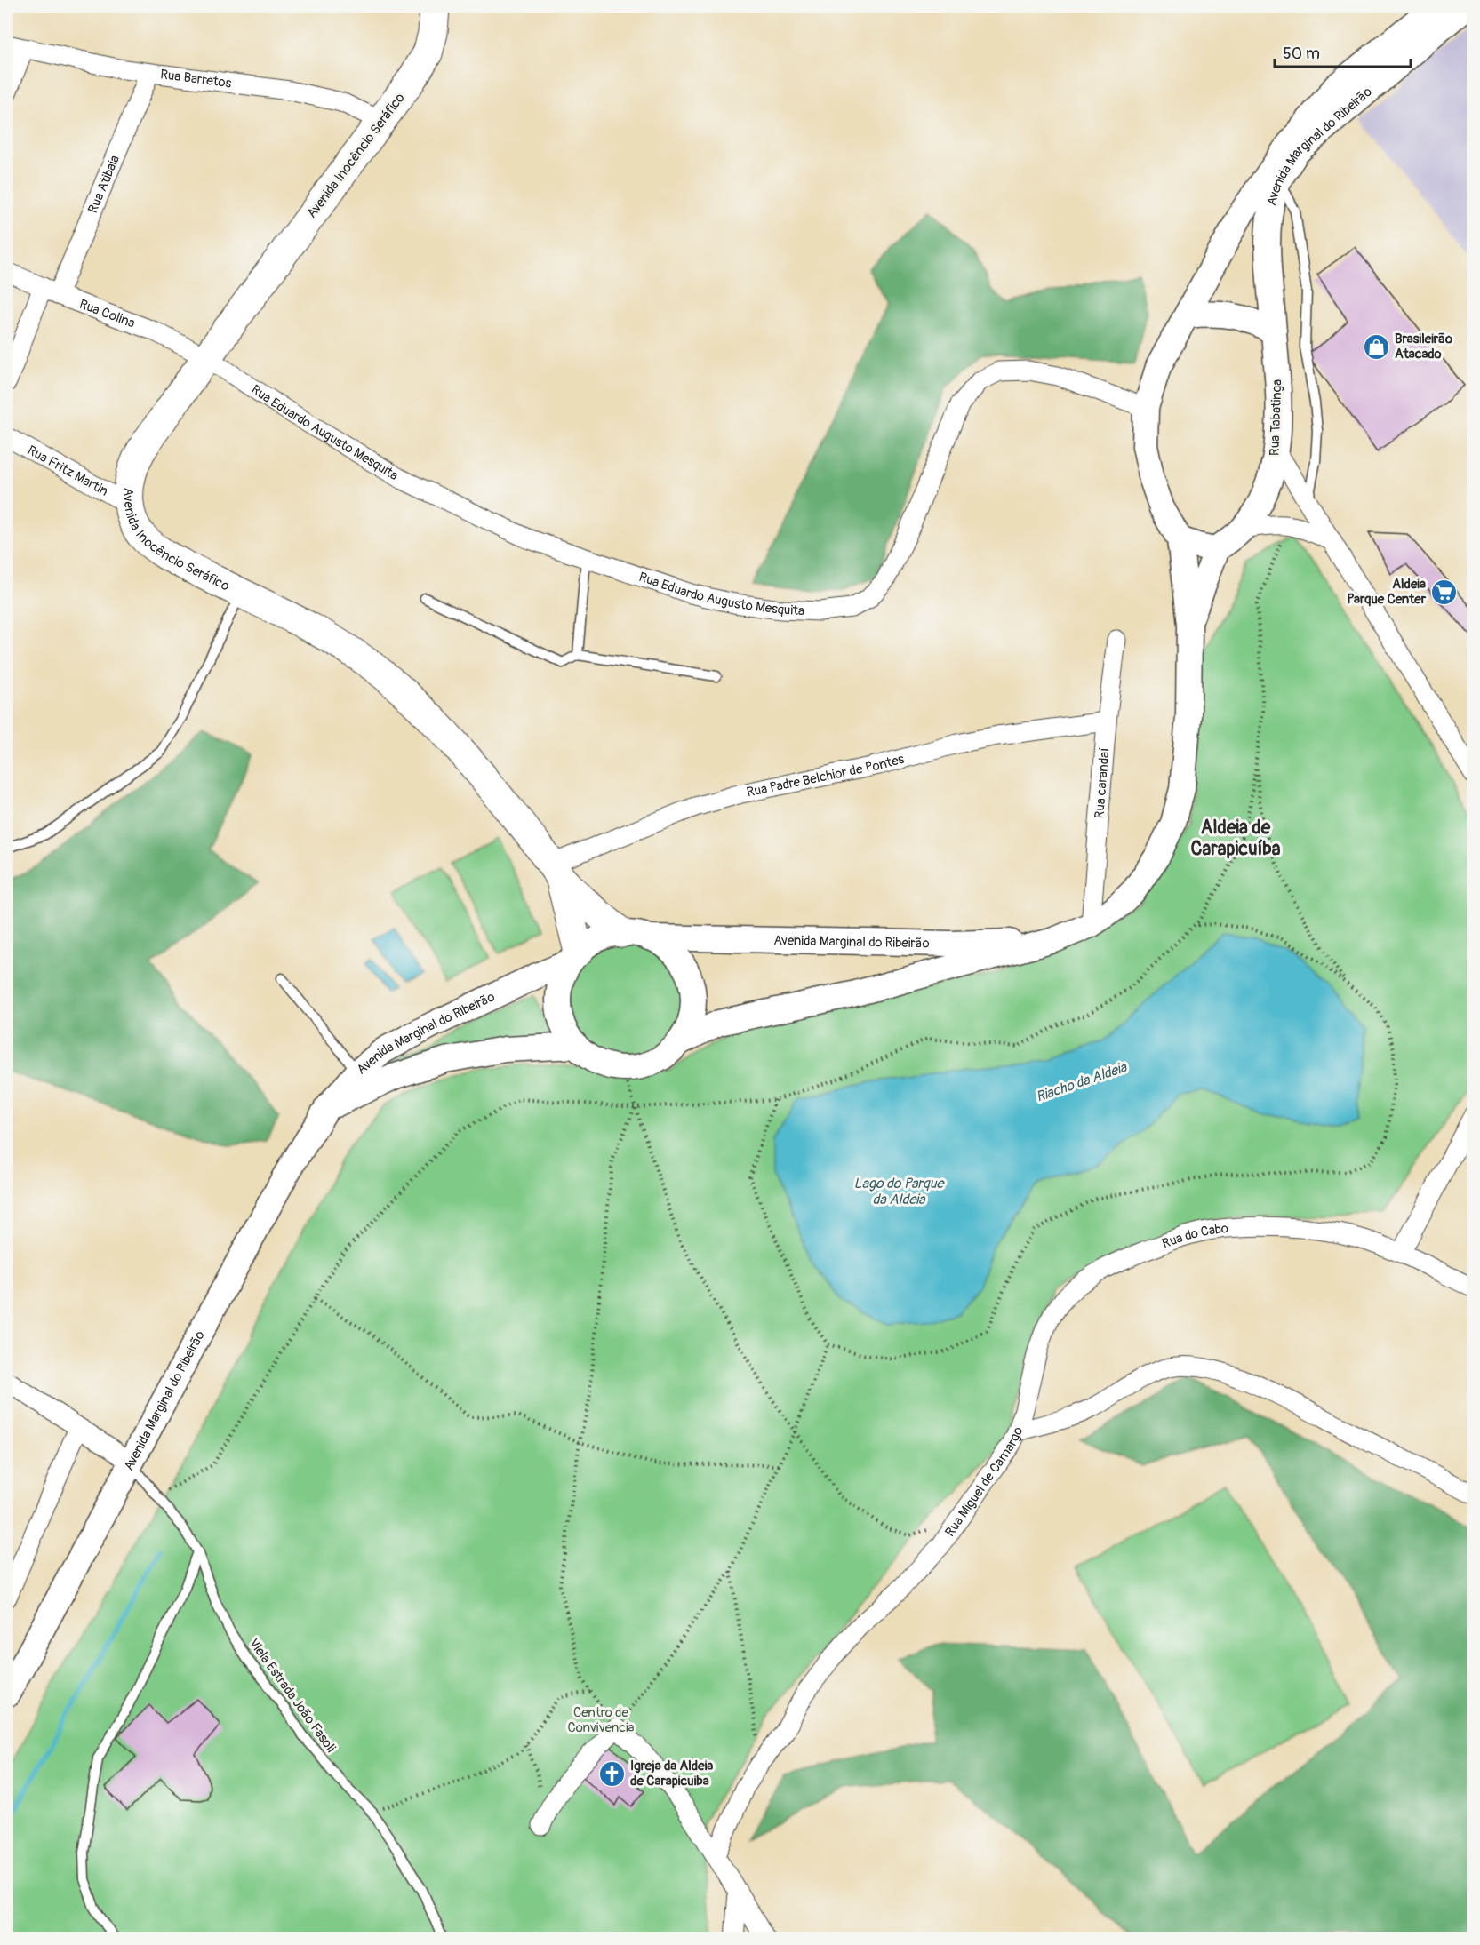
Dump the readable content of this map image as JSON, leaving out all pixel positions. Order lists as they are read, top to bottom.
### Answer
{
  "streets": {
    "main road": ["Avenida Marginal do Ribeirão", "Avenida Inocêncio Seráfico", "Rua Tabatinga"],
    "street": [
      "Rua Barretos",
      "Rua Atibaia",
      "Rua Colina",
      "Rua Eduardo Augusto Mesquita",
      "Rua Fritz Martin",
      "Rua Padre Belchior de Pontes",
      "Rua carandaí",
      "Rua do Cabo",
      "Rua Miguel de Camargo"
    ],
    "lane": ["Viela Estrada João Fasoli"]
  },
  "crossings": [
    ["Rua Barretos", "Avenida Inocêncio Seráfico"],
    ["Rua Barretos", "Rua Atibaia"],
    ["Avenida Marginal do Ribeirão", "Avenida Inocêncio Seráfico"],
    ["Avenida Marginal do Ribeirão", "Rua Tabatinga"],
    ["Avenida Marginal do Ribeirão", "Rua carandaí"],
    ["Avenida Marginal do Ribeirão", "Viela Estrada João Fasoli"],
    ["Avenida Inocêncio Seráfico", "Rua Colina"],
    ["Avenida Inocêncio Seráfico", "Rua Eduardo Augusto Mesquita"],
    ["Avenida Inocêncio Seráfico", "Rua Fritz Martin"],
    ["Avenida Inocêncio Seráfico", "Rua Padre Belchior de Pontes"],
    ["Rua Atibaia", "Rua Colina"],
    ["Rua Colina", "Rua Eduardo Augusto Mesquita"],
    ["Rua Padre Belchior de Pontes", "Rua carandaí"],
    ["Rua do Cabo", "Rua Miguel de Camargo"]
  ],
  "districts": ["Aldeia de Carapicuíba"],
  "water": ["Riacho da Aldeia", "Lago do Parque da Aldeia"],
  "parks": ["Centro de Convivencia"],
  "places": {
    "shop": ["Brasileirão Atacado"],
    "supermarket": ["Aldeia Parque Center"],
    "church": ["Igreja da Aldeia de Carapicuiba"]
  },
  "scale_bar": "50 m"
}
